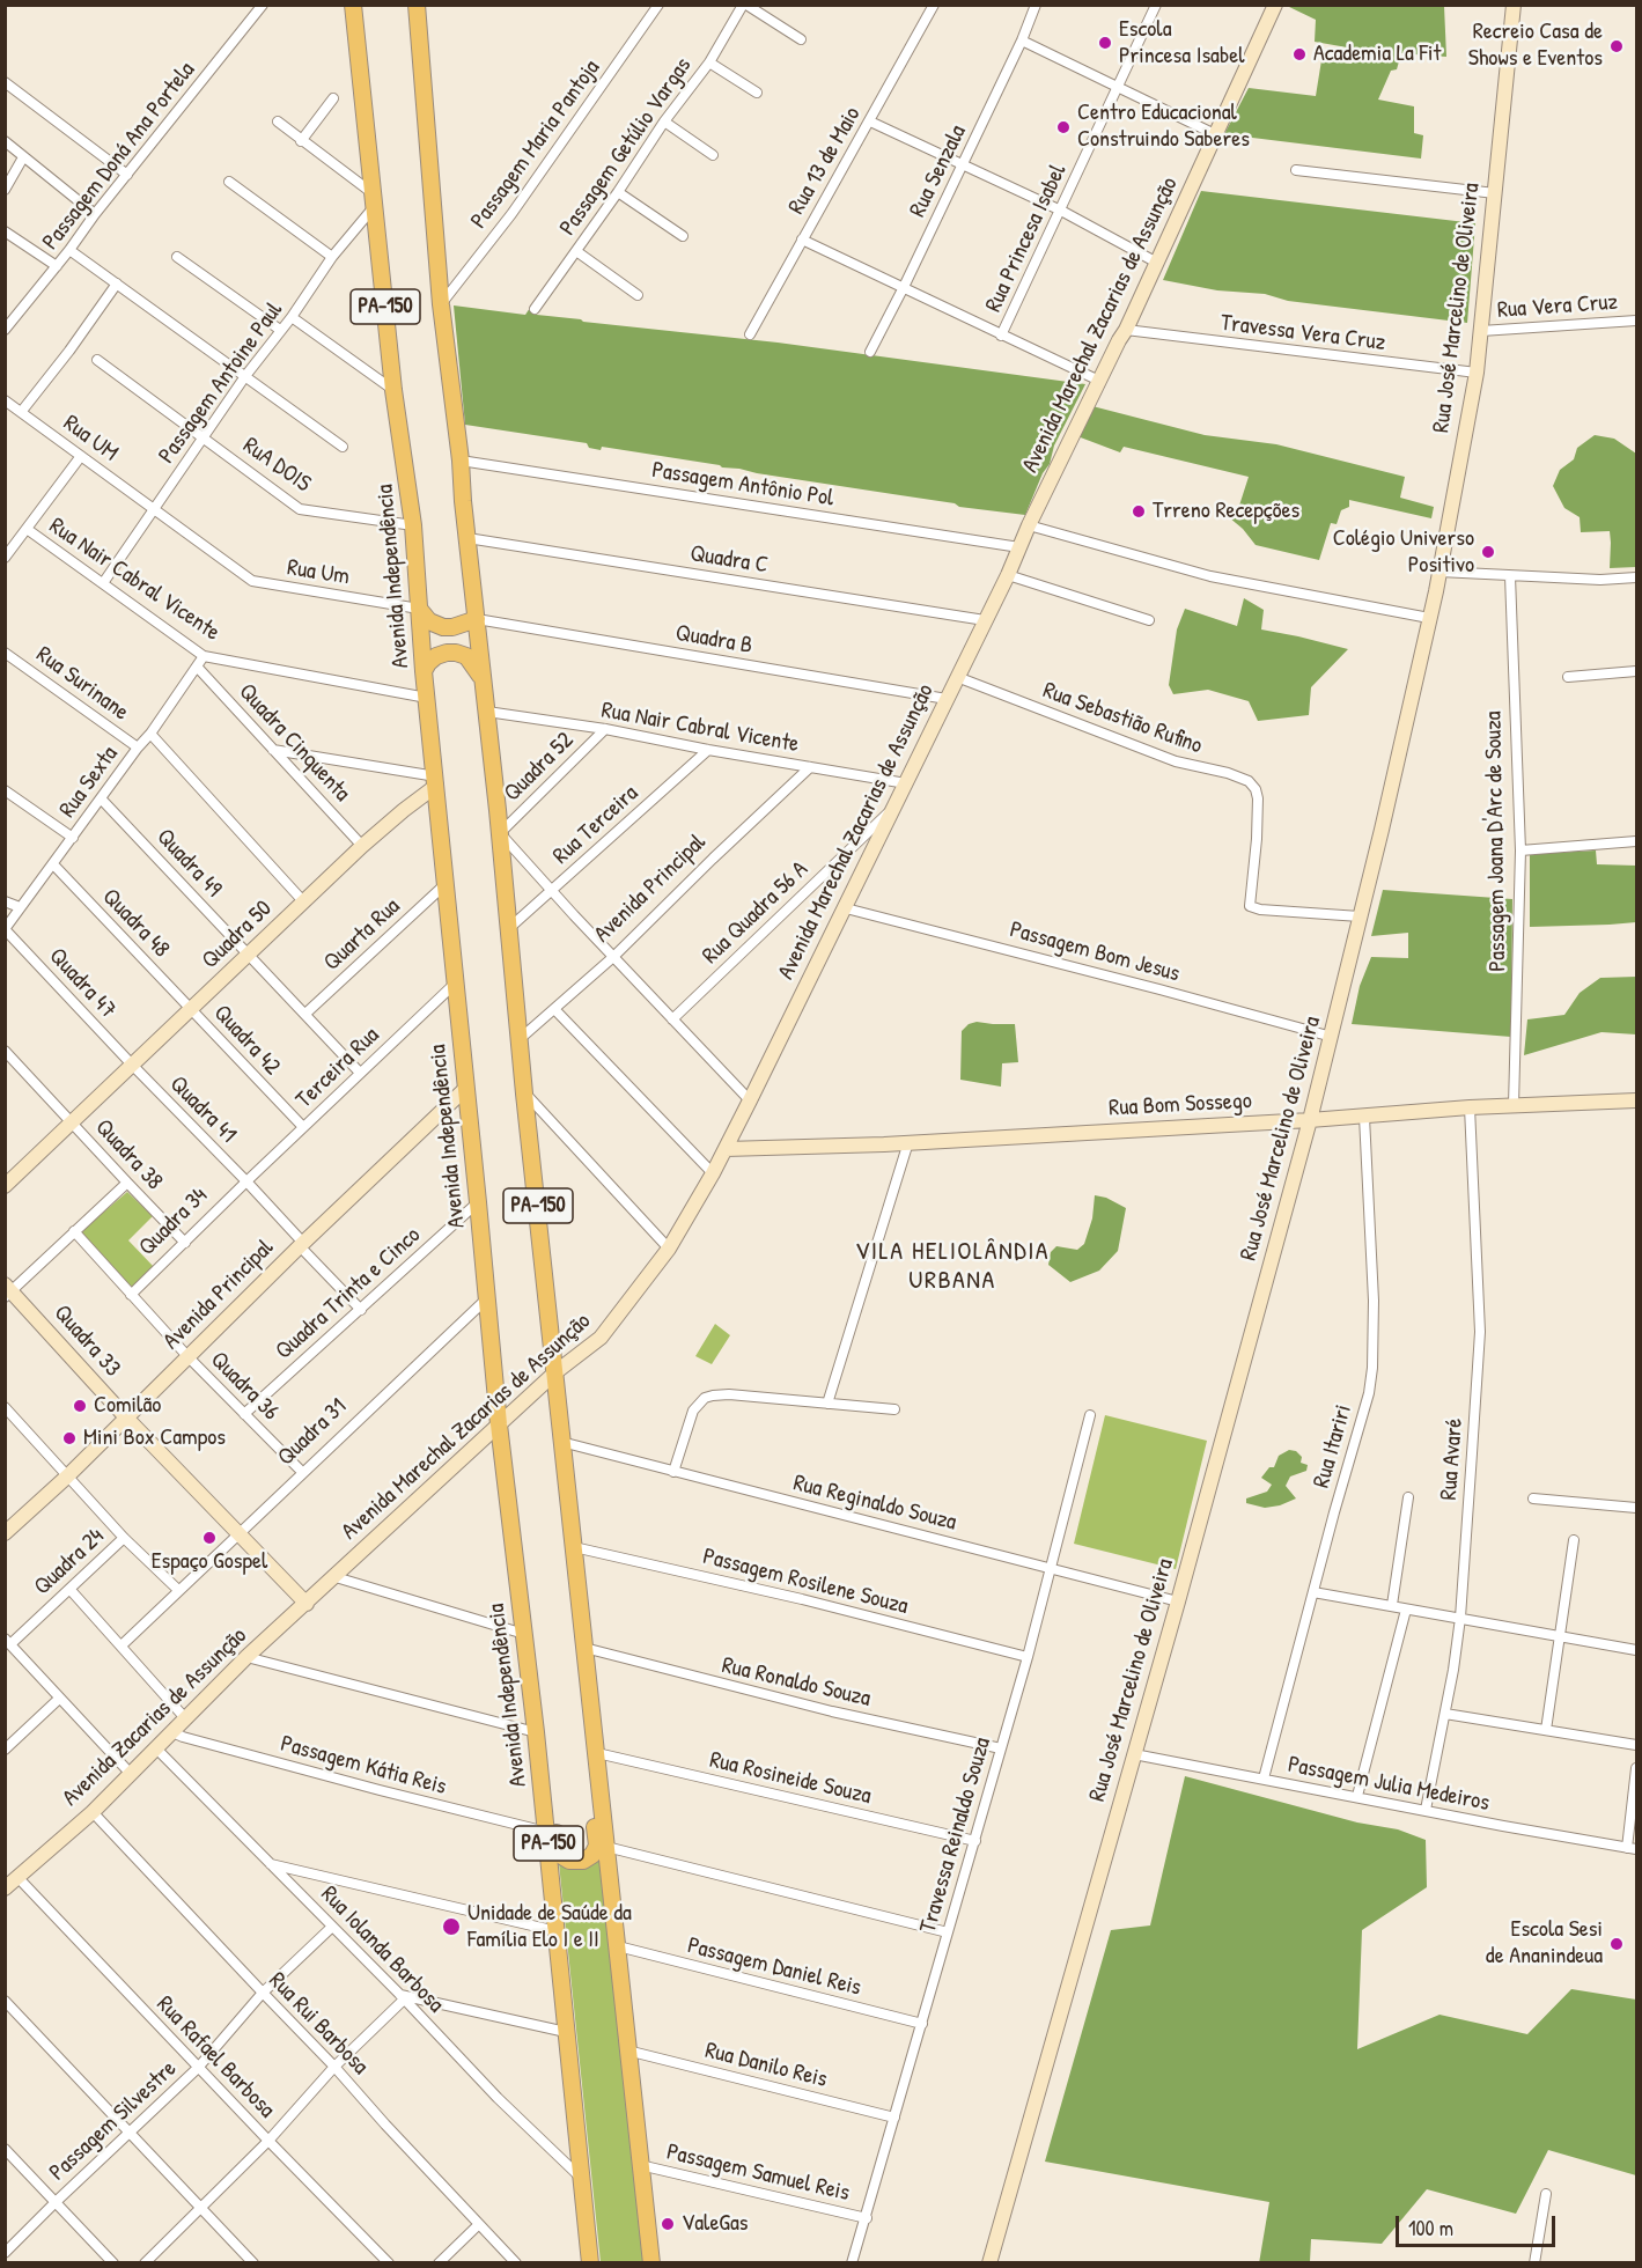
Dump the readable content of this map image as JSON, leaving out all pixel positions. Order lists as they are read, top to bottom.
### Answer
{
  "streets": {
    "main road": ["PA-150", "Avenida Independência"],
    "street": [
      "Passagem Maria Pantoja",
      "Passagem Getúlio Vargas",
      "Passagem Doná Ana Portela",
      "Rua 13 de Maio",
      "Rua Senzala",
      "Rua Princesa Isabel",
      "Rua Vera Cruz",
      "Rua José Marcelino de Oliveira",
      "Avenida Marechal Zacarias de Assunção",
      "Travessa Vera Cruz",
      "Passagem Antoine Paul",
      "Rua UM",
      "RuA DOIS",
      "Passagem Antônio Pol",
      "Quadra C",
      "Rua Um",
      "Rua Nair Cabral Vicente",
      "Quadra B",
      "Rua Surinane",
      "Rua Sebastião Rufino",
      "Quadra Cinquenta",
      "Quadra 52",
      "Rua Sexta",
      "Rua Terceira",
      "Passagem Joana D'Arc de Souza",
      "Quadra 49",
      "Avenida Principal",
      "Rua Quadra 56 A",
      "Quadra 48",
      "Quadra 50",
      "Quarta Rua",
      "Passagem Bom Jesus",
      "Quadra 47",
      "Quadra 42",
      "Terceira Rua",
      "Rua Bom Sossego",
      "Quadra 41",
      "Quadra 38",
      "Quadra 34",
      "Quadra Trinta e Cinco",
      "Quadra 33",
      "Quadra 36",
      "Quadra 31",
      "Rua Itariri",
      "Rua Avaré",
      "Rua Reginaldo Souza",
      "Quadra 24",
      "Passagem Rosilene Souza",
      "Rua Ronaldo Souza",
      "Avenida Zacarias de Assunção",
      "Passagem Kátia Reis",
      "Rua Rosineide Souza",
      "Passagem Julia Medeiros",
      "Travessa Reinaldo Souza",
      "Rua Iolanda Barbosa",
      "Passagem Daniel Reis",
      "Rua Rui Barbosa",
      "Rua Rafael Barbosa",
      "Rua Danilo Reis",
      "Passagem Silvestre",
      "Passagem Samuel Reis"
    ]
  },
  "crossings": [
    ["Passagem Maria Pantoja", "PA-150"],
    ["PA-150", "Avenida Marechal Zacarias de Assunção"],
    ["PA-150", "Passagem Antônio Pol"],
    ["PA-150", "Quadra C"],
    ["PA-150", "Rua Nair Cabral Vicente"],
    ["PA-150", "Quadra B"],
    ["PA-150", "Quadra 52"],
    ["PA-150", "Rua Terceira"],
    ["PA-150", "Avenida Principal"],
    ["PA-150", "Rua Reginaldo Souza"],
    ["PA-150", "Passagem Rosilene Souza"],
    ["PA-150", "Rua Ronaldo Souza"],
    ["PA-150", "Rua Rosineide Souza"],
    ["PA-150", "Passagem Daniel Reis"],
    ["PA-150", "Rua Danilo Reis"],
    ["PA-150", "Passagem Samuel Reis"],
    ["Rua Vera Cruz", "Rua José Marcelino de Oliveira"],
    ["Rua José Marcelino de Oliveira", "Travessa Vera Cruz"],
    ["Rua José Marcelino de Oliveira", "Rua Sebastião Rufino"],
    ["Rua José Marcelino de Oliveira", "Passagem Bom Jesus"],
    ["Rua José Marcelino de Oliveira", "Rua Bom Sossego"],
    ["Rua José Marcelino de Oliveira", "Rua Reginaldo Souza"],
    ["Rua José Marcelino de Oliveira", "Passagem Julia Medeiros"],
    ["Avenida Marechal Zacarias de Assunção", "Travessa Vera Cruz"],
    ["Avenida Marechal Zacarias de Assunção", "Passagem Antônio Pol"],
    ["Avenida Marechal Zacarias de Assunção", "Quadra C"],
    ["Avenida Marechal Zacarias de Assunção", "Avenida Independência"],
    ["Avenida Marechal Zacarias de Assunção", "Rua Nair Cabral Vicente"],
    ["Avenida Marechal Zacarias de Assunção", "Quadra B"],
    ["Avenida Marechal Zacarias de Assunção", "Rua Sebastião Rufino"],
    ["Avenida Marechal Zacarias de Assunção", "Rua Quadra 56 A"],
    ["Avenida Marechal Zacarias de Assunção", "Passagem Bom Jesus"],
    ["Avenida Marechal Zacarias de Assunção", "Rua Bom Sossego"],
    ["Avenida Marechal Zacarias de Assunção", "Avenida Zacarias de Assunção"],
    ["Passagem Antoine Paul", "Rua UM"],
    ["Passagem Antoine Paul", "RuA DOIS"],
    ["Passagem Antoine Paul", "Avenida Independência"],
    ["Passagem Antoine Paul", "Rua Nair Cabral Vicente"],
    ["Rua UM", "Rua Um"],
    ["RuA DOIS", "Avenida Independência"],
    ["Rua Um", "Avenida Independência"],
    ["Avenida Independência", "Rua Nair Cabral Vicente"],
    ["Avenida Independência", "Avenida Principal"],
    ["Avenida Independência", "Quadra 50"],
    ["Avenida Independência", "Quarta Rua"],
    ["Avenida Independência", "Terceira Rua"],
    ["Avenida Independência", "Quadra Trinta e Cinco"],
    ["Avenida Independência", "Quadra 31"],
    ["Avenida Independência", "Passagem Kátia Reis"],
    ["Avenida Independência", "Rua Iolanda Barbosa"],
    ["Rua Nair Cabral Vicente", "Quadra 52"],
    ["Rua Nair Cabral Vicente", "Rua Sexta"],
    ["Rua Nair Cabral Vicente", "Rua Terceira"],
    ["Rua Nair Cabral Vicente", "Avenida Principal"],
    ["Rua Surinane", "Rua Sexta"],
    ["Quadra Cinquenta", "Rua Sexta"],
    ["Quadra Cinquenta", "Quadra 50"],
    ["Rua Sexta", "Quadra 49"],
    ["Rua Sexta", "Quadra 48"],
    ["Rua Sexta", "Quadra 47"],
    ["Passagem Joana D'Arc de Souza", "Rua Bom Sossego"],
    ["Quadra 49", "Quadra 50"],
    ["Quadra 49", "Quarta Rua"],
    ["Quadra 49", "Terceira Rua"],
    ["Avenida Principal", "Quadra 41"],
    ["Avenida Principal", "Quadra 33"],
    ["Avenida Principal", "Quadra 36"],
    ["Avenida Principal", "Quadra 24"],
    ["Quadra 48", "Quadra 50"],
    ["Quadra 48", "Quadra 42"],
    ["Quadra 50", "Quadra 47"],
    ["Quadra 50", "Quadra 42"],
    ["Quadra 50", "Quadra 41"],
    ["Quadra 50", "Quadra 38"],
    ["Quadra 47", "Quadra 41"],
    ["Quadra 42", "Terceira Rua"],
    ["Terceira Rua", "Quadra 41"],
    ["Terceira Rua", "Quadra 34"],
    ["Rua Bom Sossego", "Rua Itariri"],
    ["Rua Bom Sossego", "Rua Avaré"],
    ["Quadra 41", "Quadra 34"],
    ["Quadra 38", "Quadra 34"],
    ["Quadra 38", "Quadra 33"],
    ["Quadra 34", "Quadra 36"],
    ["Quadra Trinta e Cinco", "Quadra 36"],
    ["Quadra 33", "Quadra 36"],
    ["Quadra 33", "Quadra 31"],
    ["Quadra 36", "Quadra 31"],
    ["Quadra 31", "Quadra 24"],
    ["Rua Itariri", "Passagem Julia Medeiros"],
    ["Rua Avaré", "Passagem Julia Medeiros"],
    ["Rua Reginaldo Souza", "Travessa Reinaldo Souza"],
    ["Passagem Rosilene Souza", "Travessa Reinaldo Souza"],
    ["Rua Ronaldo Souza", "Travessa Reinaldo Souza"],
    ["Avenida Zacarias de Assunção", "Passagem Kátia Reis"],
    ["Avenida Zacarias de Assunção", "Rua Iolanda Barbosa"],
    ["Avenida Zacarias de Assunção", "Rua Rui Barbosa"],
    ["Avenida Zacarias de Assunção", "Rua Rafael Barbosa"],
    ["Rua Rosineide Souza", "Travessa Reinaldo Souza"],
    ["Travessa Reinaldo Souza", "Passagem Daniel Reis"],
    ["Travessa Reinaldo Souza", "Rua Danilo Reis"],
    ["Travessa Reinaldo Souza", "Passagem Samuel Reis"],
    ["Rua Iolanda Barbosa", "Passagem Silvestre"],
    ["Rua Rui Barbosa", "Passagem Silvestre"],
    ["Rua Rafael Barbosa", "Passagem Silvestre"]
  ],
  "districts": ["VILA HELIOLÂNDIA URBANA"],
  "places": [
    "Escola Princesa Isabel",
    "Recreio Casa de Shows e Eventos",
    "Academia La Fit",
    "Centro Educacional Construindo Saberes",
    "Trreno Recepções",
    "Colégio Universo Positivo",
    "Comilão",
    "Mini Box Campos",
    "Espaço Gospel",
    "Unidade de Saúde da Família Elo I e II",
    "Escola Sesi de Ananindeua",
    "ValeGas"
  ],
  "scale_bar": "100 m"
}
